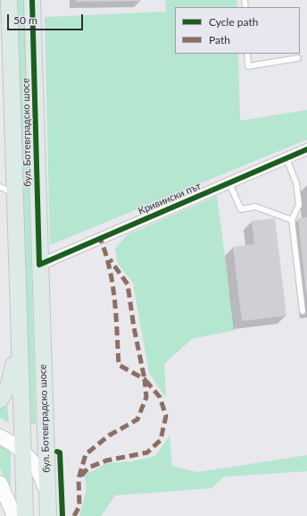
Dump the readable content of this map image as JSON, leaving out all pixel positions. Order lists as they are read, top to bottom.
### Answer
{
  "streets": {
    "main road": ["бул. Ботевградско шосе"],
    "street": ["Кривински път"]
  },
  "crossings": [
    ["бул. Ботевградско шосе", "Кривински път"]
  ],
  "legend": ["Cycle path", "Path"],
  "scale_bar": "50 m"
}
